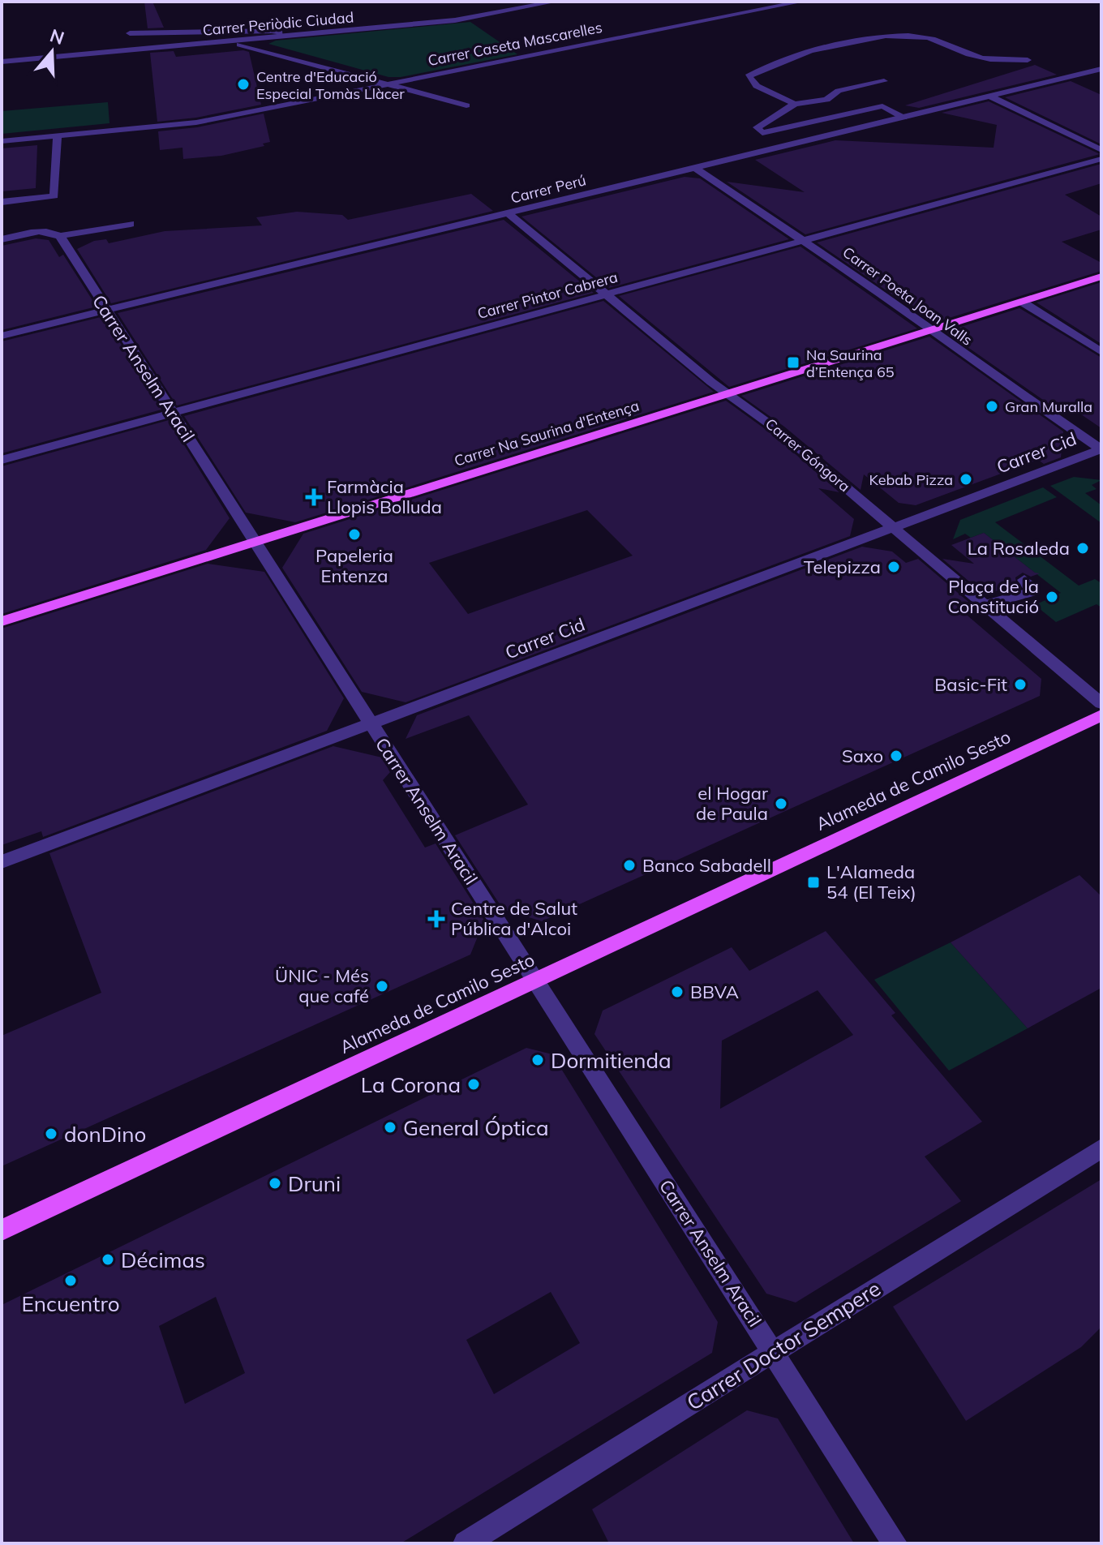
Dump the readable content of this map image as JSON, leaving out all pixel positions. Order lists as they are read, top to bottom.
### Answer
{
  "streets": {
    "main road": ["Carrer Na Saurina d'Entença", "Alameda de Camilo Sesto"],
    "street": [
      "Carrer Periòdic Ciudad",
      "Carrer Caseta Mascarelles",
      "Carrer Perú",
      "Carrer Pintor Cabrera",
      "Carrer Poeta Joan Valls",
      "Carrer Anselm Aracil",
      "Carrer Cid",
      "Carrer Góngora",
      "Carrer Doctor Sempere"
    ]
  },
  "crossings": [
    ["Carrer Perú", "Carrer Poeta Joan Valls"],
    ["Carrer Perú", "Carrer Anselm Aracil"],
    ["Carrer Perú", "Carrer Góngora"],
    ["Carrer Pintor Cabrera", "Carrer Poeta Joan Valls"],
    ["Carrer Pintor Cabrera", "Carrer Anselm Aracil"],
    ["Carrer Pintor Cabrera", "Carrer Góngora"],
    ["Carrer Poeta Joan Valls", "Carrer Na Saurina d'Entença"],
    ["Carrer Poeta Joan Valls", "Carrer Cid"],
    ["Carrer Anselm Aracil", "Carrer Na Saurina d'Entença"],
    ["Carrer Anselm Aracil", "Carrer Cid"],
    ["Carrer Anselm Aracil", "Alameda de Camilo Sesto"],
    ["Carrer Anselm Aracil", "Carrer Doctor Sempere"],
    ["Carrer Na Saurina d'Entença", "Carrer Góngora"],
    ["Carrer Cid", "Carrer Góngora"]
  ],
  "places": {
    "other": [
      "Centre d'Educació Especial Tomàs Llàcer",
      "Gran Muralla",
      "Kebab Pizza",
      "Papeleria Entenza",
      "La Rosaleda",
      "Telepizza",
      "Plaça de la Constitució",
      "Basic-Fit",
      "Saxo",
      "el Hogar de Paula",
      "Banco Sabadell",
      "ÜNIC - Més que café",
      "BBVA",
      "Dormitienda",
      "La Corona",
      "General Óptica",
      "donDino",
      "Druni",
      "Décimas",
      "Encuentro"
    ],
    "transit": ["Na Saurina d’Entença 65", "L'Alameda 54 (El Teix)"],
    "health": ["Farmàcia Llopis Bolluda", "Centre de Salut Pública d'Alcoi"]
  },
  "north": "top"
}
